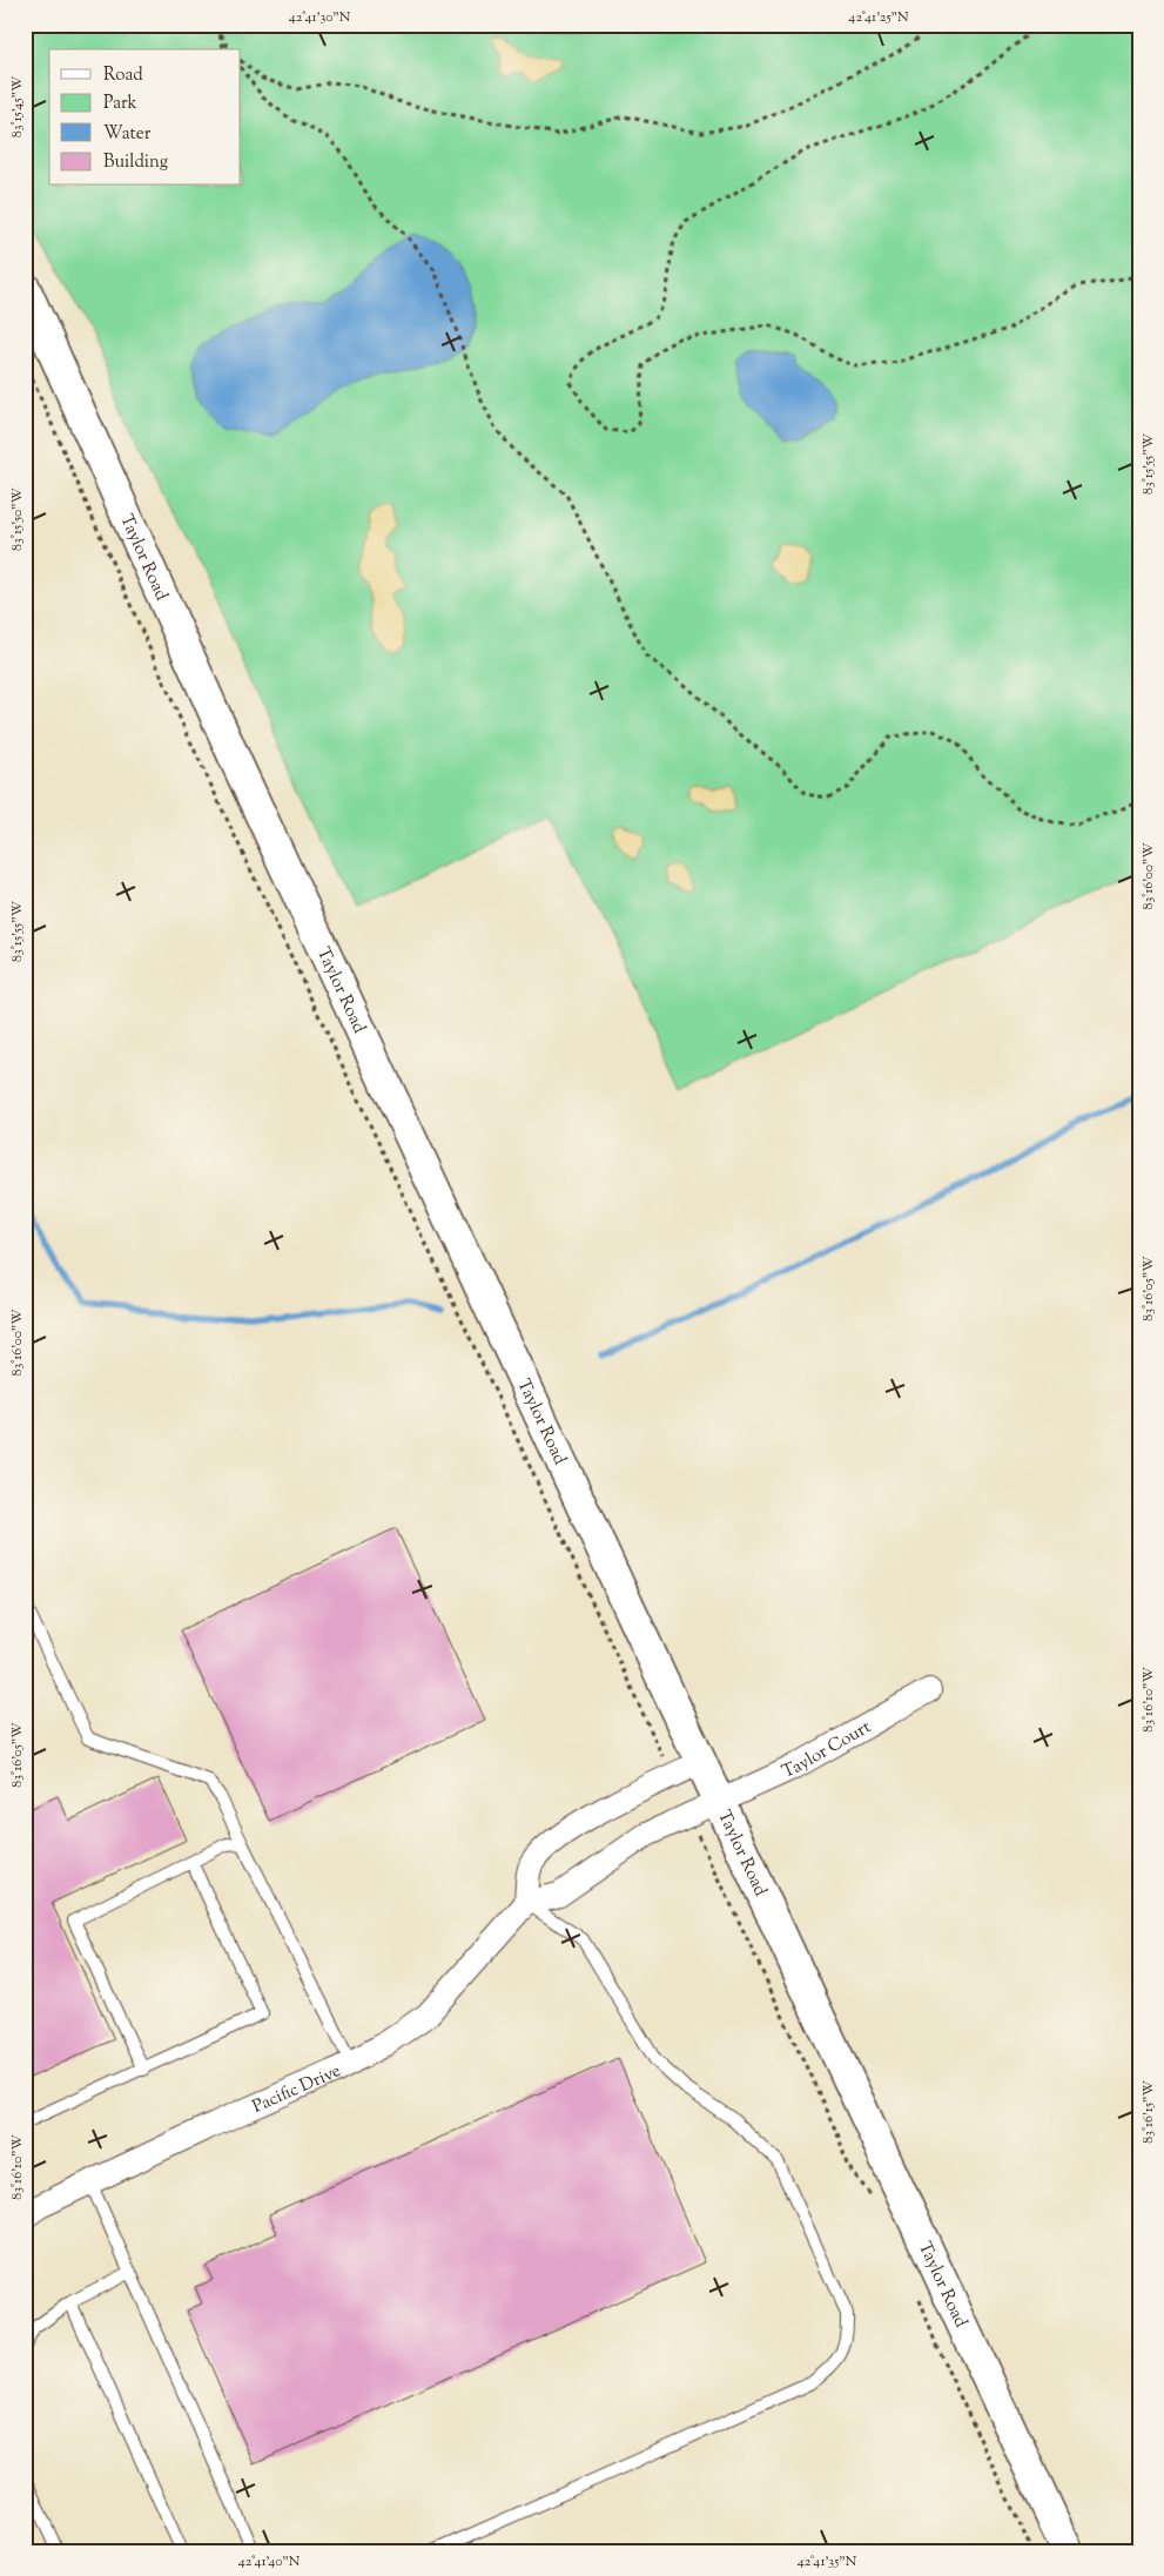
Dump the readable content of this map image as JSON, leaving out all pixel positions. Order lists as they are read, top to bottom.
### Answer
{
  "streets": {
    "street": ["Taylor Road", "Taylor Court", "Pacific Drive"]
  },
  "crossings": [
    ["Taylor Road", "Taylor Court"]
  ],
  "legend": [
    "Road",
    "Park",
    "Water",
    "Building"
  ],
  "coordinates": [
    "42°41'30\"N",
    "42°41'25\"N",
    "83°15'45\"W",
    "83°15'55\"W",
    "83°15'50\"W",
    "83°16'00\"W",
    "83°16'05\"W",
    "83°16'10\"W",
    "83°16'15\"W",
    "42°41'40\"N",
    "42°41'35\"N"
  ]
}
